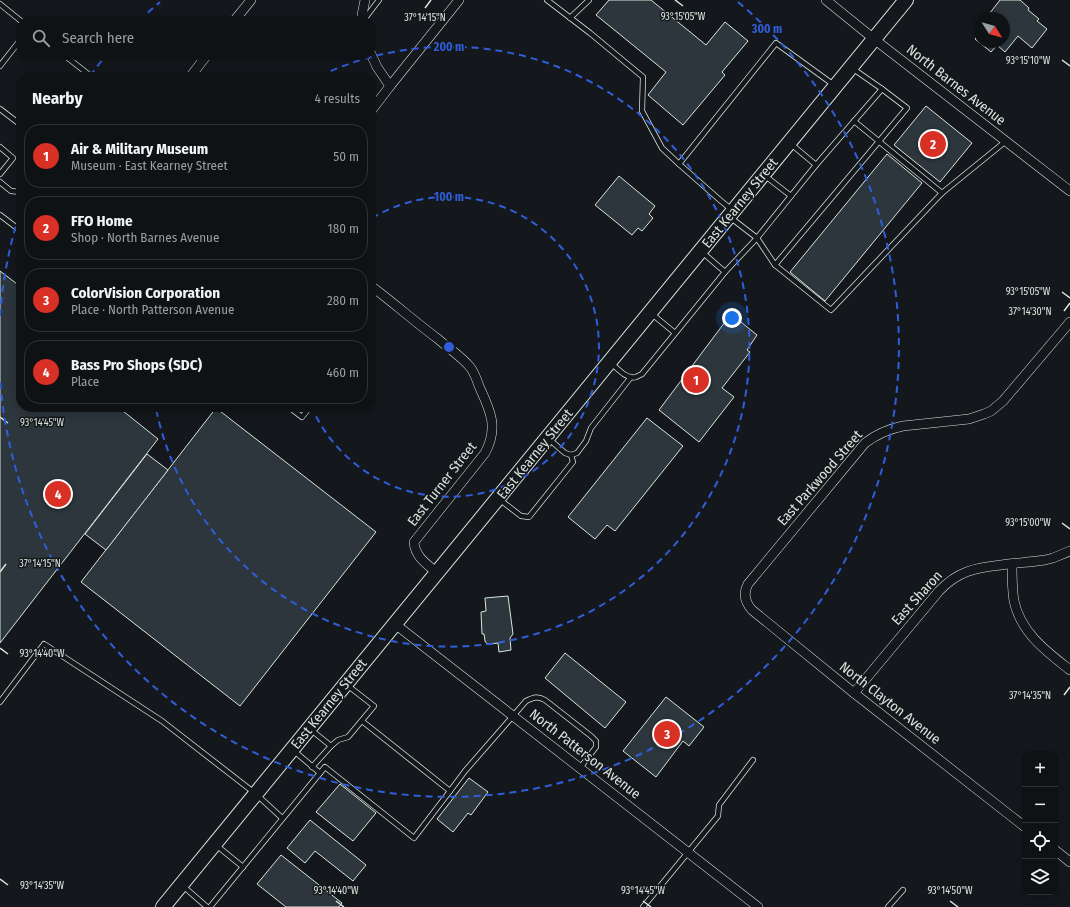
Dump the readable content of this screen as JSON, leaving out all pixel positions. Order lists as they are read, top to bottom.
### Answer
{
  "streets": {
    "main road": ["East Kearney Street"],
    "street": [
      "North Barnes Avenue",
      "East Parkwood Street",
      "East Turner Street",
      "East Sharon",
      "North Clayton Avenue",
      "North Patterson Avenue"
    ]
  },
  "crossings": [
    ["North Barnes Avenue", "East Kearney Street"],
    ["East Kearney Street", "East Turner Street"],
    ["East Kearney Street", "North Patterson Avenue"],
    ["East Parkwood Street", "North Clayton Avenue"],
    ["East Sharon", "North Clayton Avenue"]
  ],
  "north": "bottom right",
  "page": {
    "search": "Search here",
    "heading": ["Nearby", "4 results"],
    "list": [
      {
        "mark": "1",
        "name": "Air & Military Museum",
        "note": "Museum · East Kearney Street",
        "value": "50 m"
      },
      {
        "mark": "2",
        "name": "FFO Home",
        "note": "Shop · North Barnes Avenue",
        "value": "180 m"
      },
      {
        "mark": "3",
        "name": "ColorVision Corporation",
        "note": "Place · North Patterson Avenue",
        "value": "280 m"
      },
      {
        "mark": "4",
        "name": "Bass Pro Shops (SDC)",
        "note": "Place",
        "value": "460 m"
      }
    ],
    "pins": [
      "2",
      "1",
      "4",
      "3"
    ],
    "map_buttons": ["+", "−"]
  },
  "coordinates": [
    "93°15'05\"W",
    "37°14'15\"N",
    "93°15'10\"W",
    "37°14'30\"N",
    "93°14'45\"W",
    "93°15'00\"W",
    "93°14'40\"W",
    "37°14'35\"N",
    "93°14'35\"W",
    "93°14'50\"W"
  ],
  "rings": ["300 m", "200 m", "100 m"]
}
